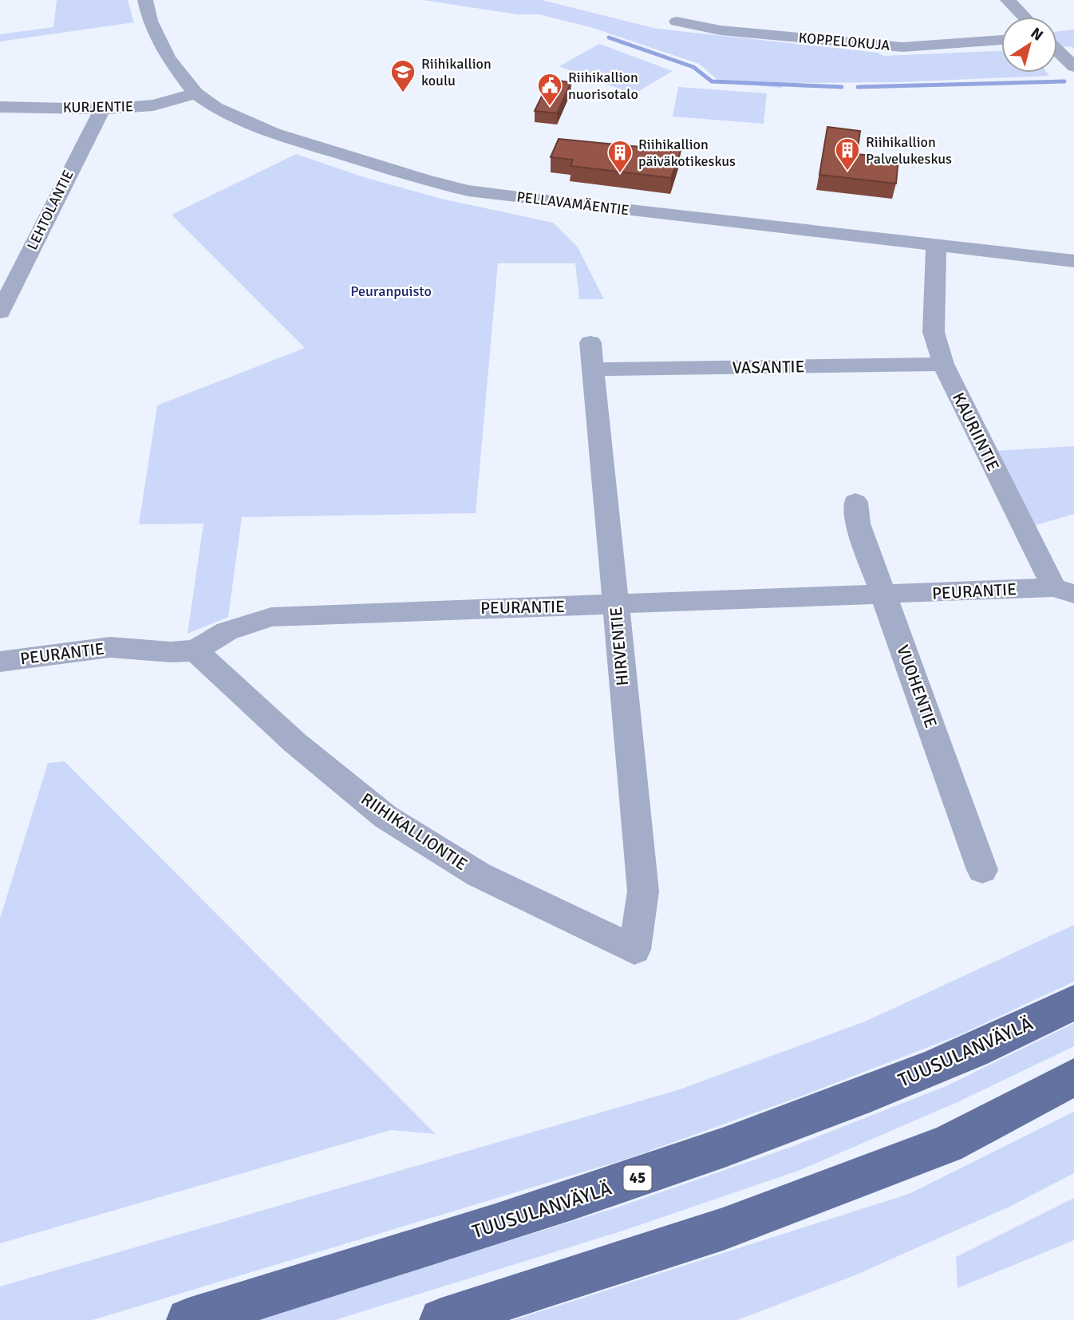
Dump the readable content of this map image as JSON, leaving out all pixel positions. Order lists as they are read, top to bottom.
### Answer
{
  "streets": {
    "main road": ["TUUSULANVÄYLÄ", "45"],
    "street": [
      "KOPPELOKUJA",
      "KURJENTIE",
      "PELLAVAMÄENTIE",
      "LEHTOLANTIE",
      "VASANTIE",
      "KAURIINTIE",
      "PEURANTIE",
      "HIRVENTIE",
      "VUOHENTIE",
      "RIIHIKALLIONTIE"
    ]
  },
  "crossings": [
    ["KURJENTIE", "PELLAVAMÄENTIE"],
    ["KURJENTIE", "LEHTOLANTIE"],
    ["PELLAVAMÄENTIE", "KAURIINTIE"],
    ["VASANTIE", "KAURIINTIE"],
    ["VASANTIE", "HIRVENTIE"],
    ["KAURIINTIE", "PEURANTIE"],
    ["PEURANTIE", "HIRVENTIE"],
    ["PEURANTIE", "VUOHENTIE"],
    ["PEURANTIE", "RIIHIKALLIONTIE"],
    ["HIRVENTIE", "RIIHIKALLIONTIE"]
  ],
  "parks": ["Peuranpuisto"],
  "places": {
    "school or university": ["Riihikallion koulu"],
    "public building": ["Riihikallion nuorisotalo"],
    "building": ["Riihikallion Palvelukeskus", "Riihikallion päiväkotikeskus"]
  },
  "north": "top right"
}
